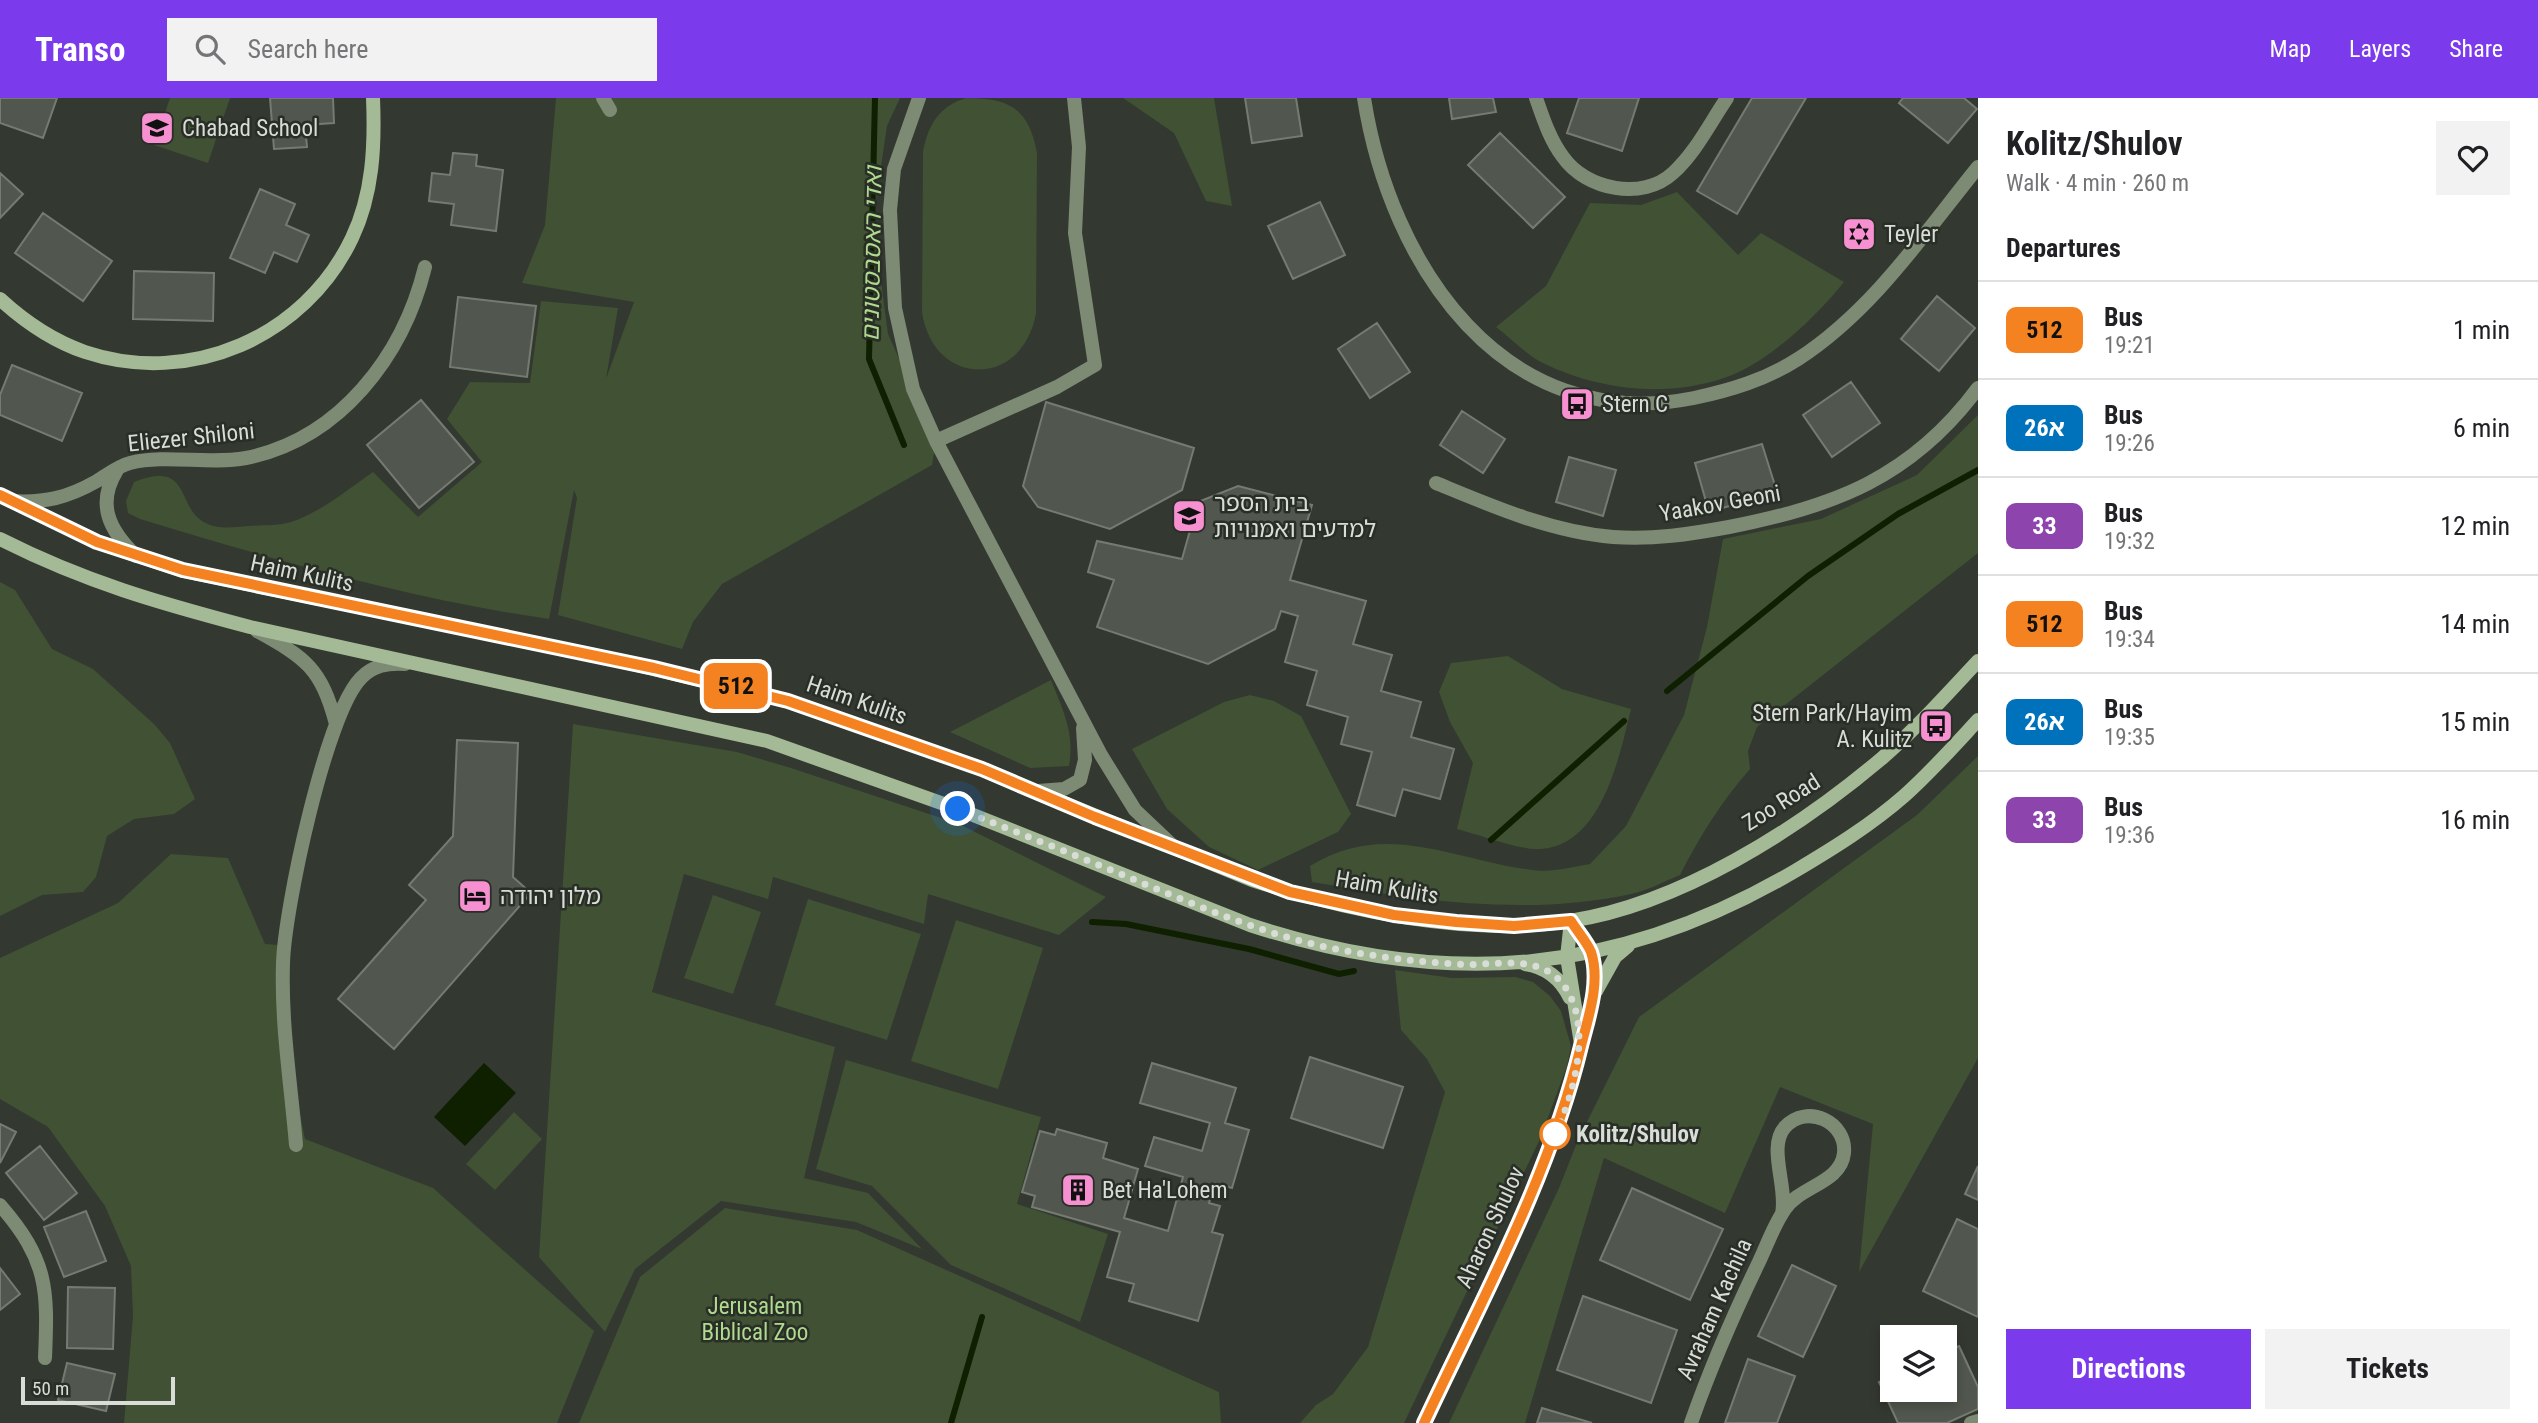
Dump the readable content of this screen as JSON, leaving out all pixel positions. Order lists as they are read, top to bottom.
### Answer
{
  "streets": {
    "main road": ["Haim Kulits", "Zoo Road", "Aharon Shulov"],
    "street": ["Eliezer Shiloni", "Yaakov Geoni", "Avraham Kachila"]
  },
  "crossings": [
    ["Eliezer Shiloni", "Haim Kulits"],
    ["Haim Kulits", "Zoo Road"],
    ["Haim Kulits", "Aharon Shulov"],
    ["Zoo Road", "Aharon Shulov"]
  ],
  "water": ["ואדי האסבסטונים"],
  "parks": ["Jerusalem Biblical Zoo"],
  "places": {
    "school or university": ["Chabad School", "בית הספר למדעים ואמנויות"],
    "synagogue": ["Teyler"],
    "bus stop": ["Stern C", "Stern Park/Hayim A. Kulitz"],
    "hotel": ["מלון יהודה"],
    "other": ["Kolitz/Shulov"],
    "building": ["Bet Ha'Lohem"]
  },
  "lines": ["bus line 512"],
  "scale_bar": "50 m",
  "page": {
    "header": "Transo",
    "search": "Search here",
    "nav": ["Map", "Layers", "Share"],
    "on_map": "512",
    "heading": [
      ["Kolitz/Shulov", "Walk · 4 min · 260 m"],
      "Departures"
    ],
    "list": [
      {
        "mark": "512",
        "name": "Bus",
        "note": "19:21",
        "value": "1 min"
      },
      {
        "mark": "26א",
        "name": "Bus",
        "note": "19:26",
        "value": "6 min"
      },
      {
        "mark": "33",
        "name": "Bus",
        "note": "19:32",
        "value": "12 min"
      },
      {
        "mark": "512",
        "name": "Bus",
        "note": "19:34",
        "value": "14 min"
      },
      {
        "mark": "26א",
        "name": "Bus",
        "note": "19:35",
        "value": "15 min"
      },
      {
        "mark": "33",
        "name": "Bus",
        "note": "19:36",
        "value": "16 min"
      }
    ],
    "buttons": ["Directions", "Tickets"],
    "scale": "50 m"
  }
}
